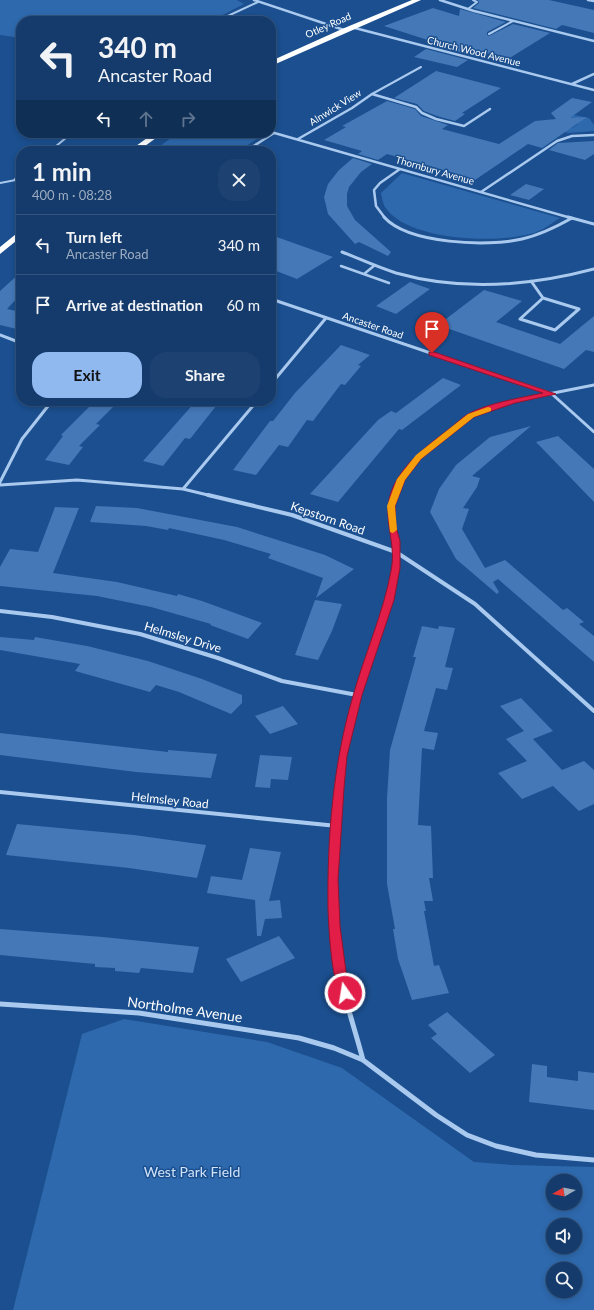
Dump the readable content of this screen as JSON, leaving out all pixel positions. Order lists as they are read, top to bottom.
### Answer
{
  "streets": {
    "highway": ["Otley Road"],
    "street": [
      "Church Wood Avenue",
      "Alnwick View",
      "Thornbury Avenue",
      "Ancaster Road",
      "Kepstorn Road",
      "Helmsley Drive",
      "Helmsley Road",
      "Northolme Avenue"
    ]
  },
  "crossings": [
    ["Otley Road", "Church Wood Avenue"],
    ["Alnwick View", "Thornbury Avenue"]
  ],
  "parks": ["West Park Field"],
  "north": "left",
  "page": {
    "turn": ["340 m", "Ancaster Road"],
    "heading": ["1 min", "400 m · 08:28"],
    "list": [
      {
        "name": "Turn left",
        "note": "Ancaster Road",
        "value": "340 m"
      },
      {
        "name": "Arrive at destination",
        "value": "60 m"
      }
    ],
    "buttons": ["Exit", "Share"]
  }
}
